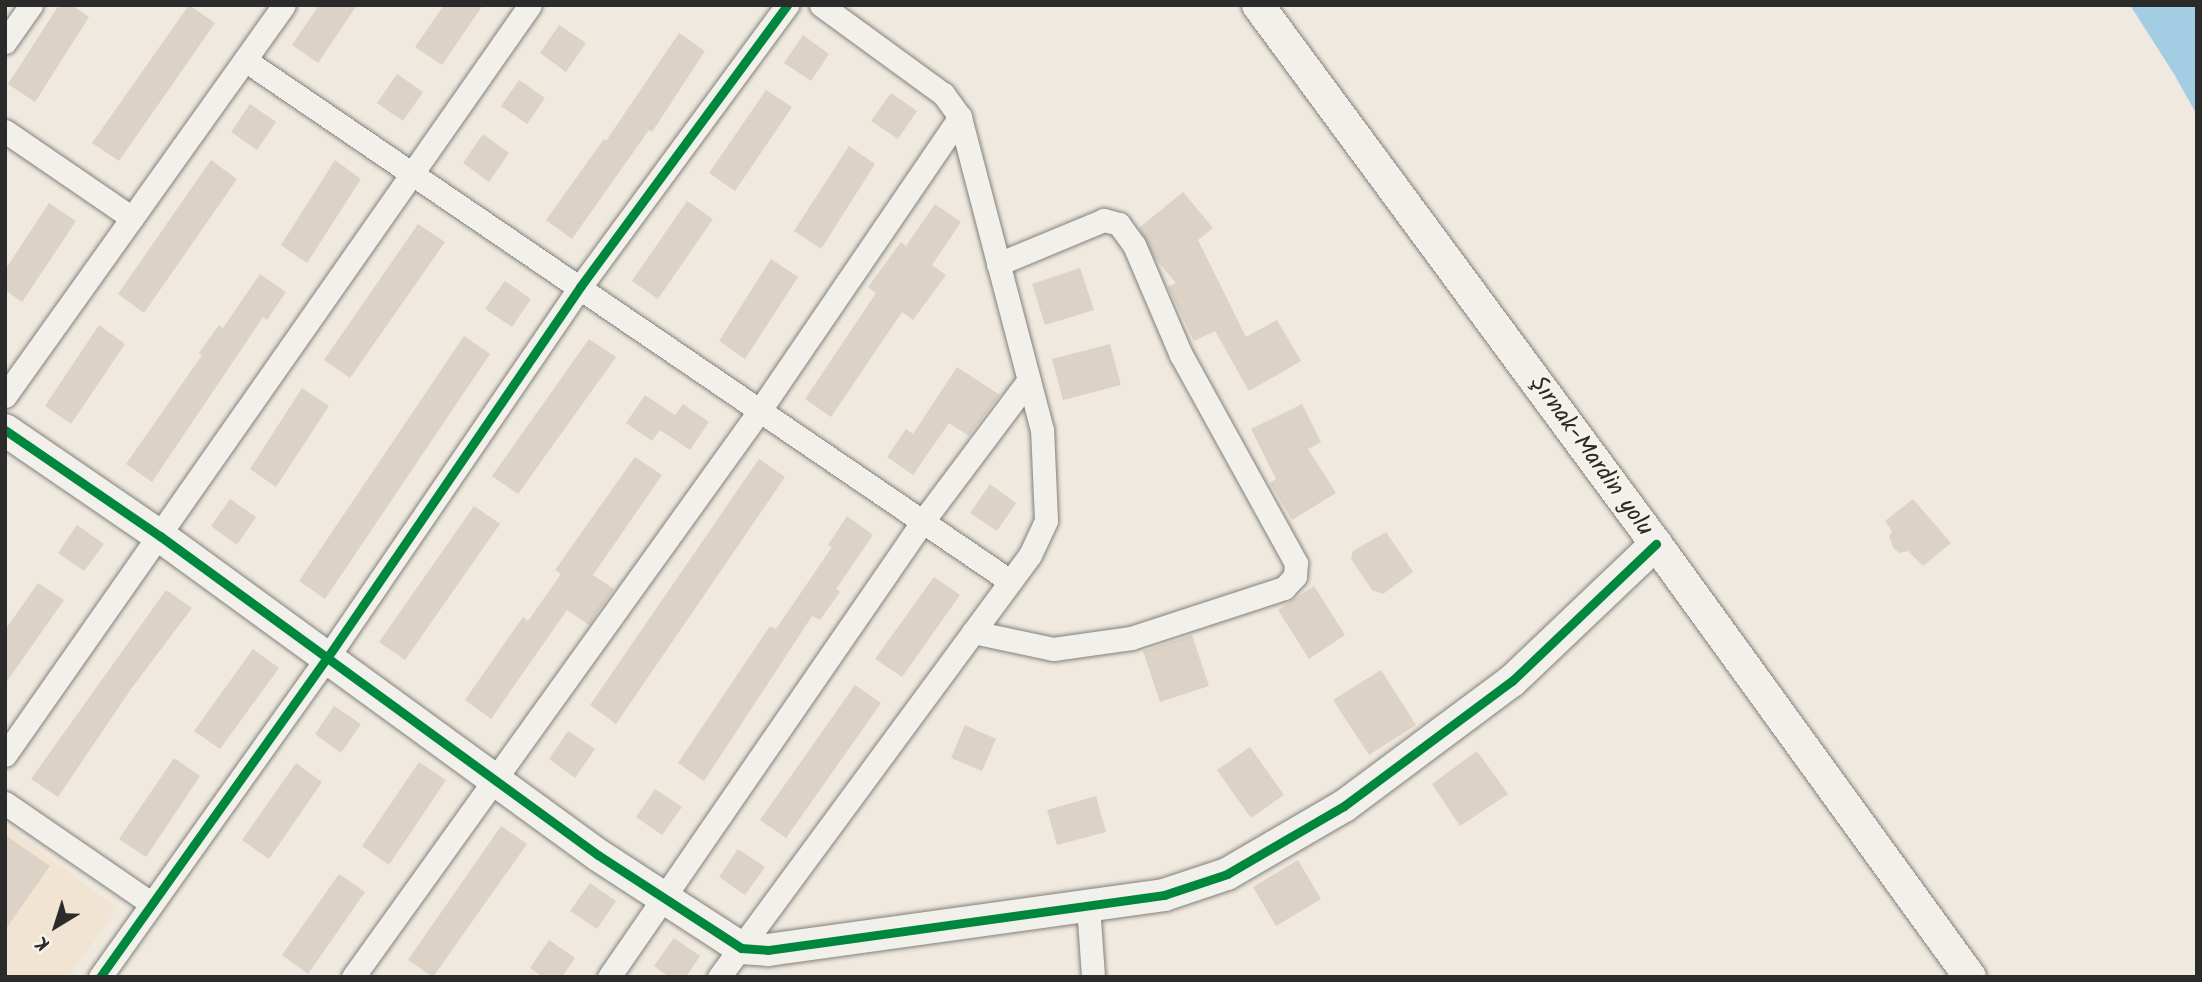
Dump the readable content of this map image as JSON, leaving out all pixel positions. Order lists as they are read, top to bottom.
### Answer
{
  "streets": {
    "street": ["Şırnak-Mardin yolu"]
  },
  "north": "bottom left"
}
